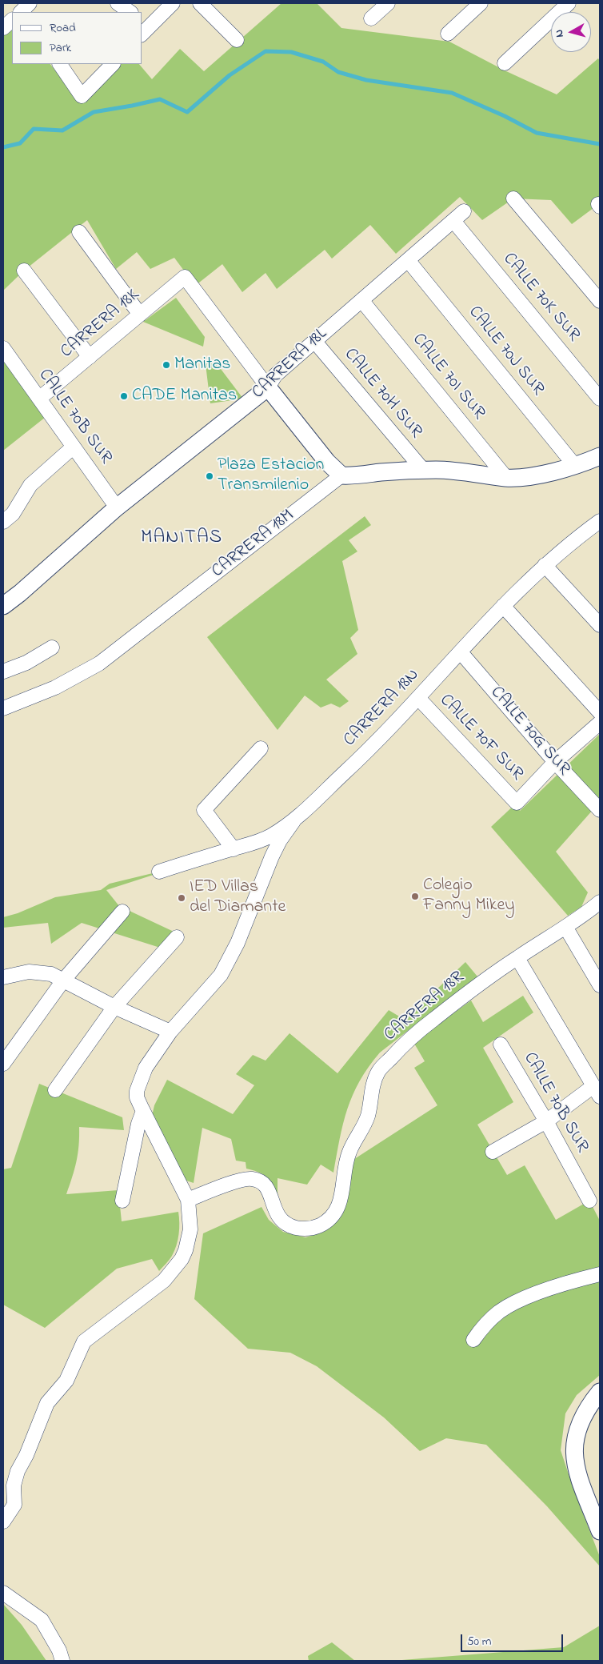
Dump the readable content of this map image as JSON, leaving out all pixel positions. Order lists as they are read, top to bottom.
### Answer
{
  "streets": {
    "street": [
      "CALLE 70K SUR",
      "CARRERA 18K",
      "CALLE 70J SUR",
      "CARRERA 18L",
      "CALLE 70I SUR",
      "CALLE 70H SUR",
      "CALLE 70B SUR",
      "CARRERA 18M",
      "CARRERA 18N",
      "CALLE 70G SUR",
      "CALLE 70F SUR",
      "CARRERA 18R"
    ]
  },
  "crossings": [
    ["CALLE 70K SUR", "CARRERA 18L"],
    ["CARRERA 18K", "CARRERA 18L"],
    ["CARRERA 18K", "CALLE 70B SUR"],
    ["CALLE 70J SUR", "CARRERA 18L"],
    ["CARRERA 18L", "CALLE 70I SUR"],
    ["CARRERA 18L", "CALLE 70H SUR"],
    ["CARRERA 18L", "CALLE 70B SUR"],
    ["CARRERA 18N", "CALLE 70G SUR"],
    ["CARRERA 18N", "CALLE 70F SUR"],
    ["CALLE 70G SUR", "CALLE 70F SUR"]
  ],
  "districts": ["MANITAS"],
  "places": [
    "Manitas",
    "CADE Manitas",
    "Plaza Estacion Transmilenio",
    "Colegio Fanny Mikey",
    "IED Villas del Diamante"
  ],
  "legend": ["Road", "Park"],
  "scale_bar": "50 m",
  "north": "left"
}
